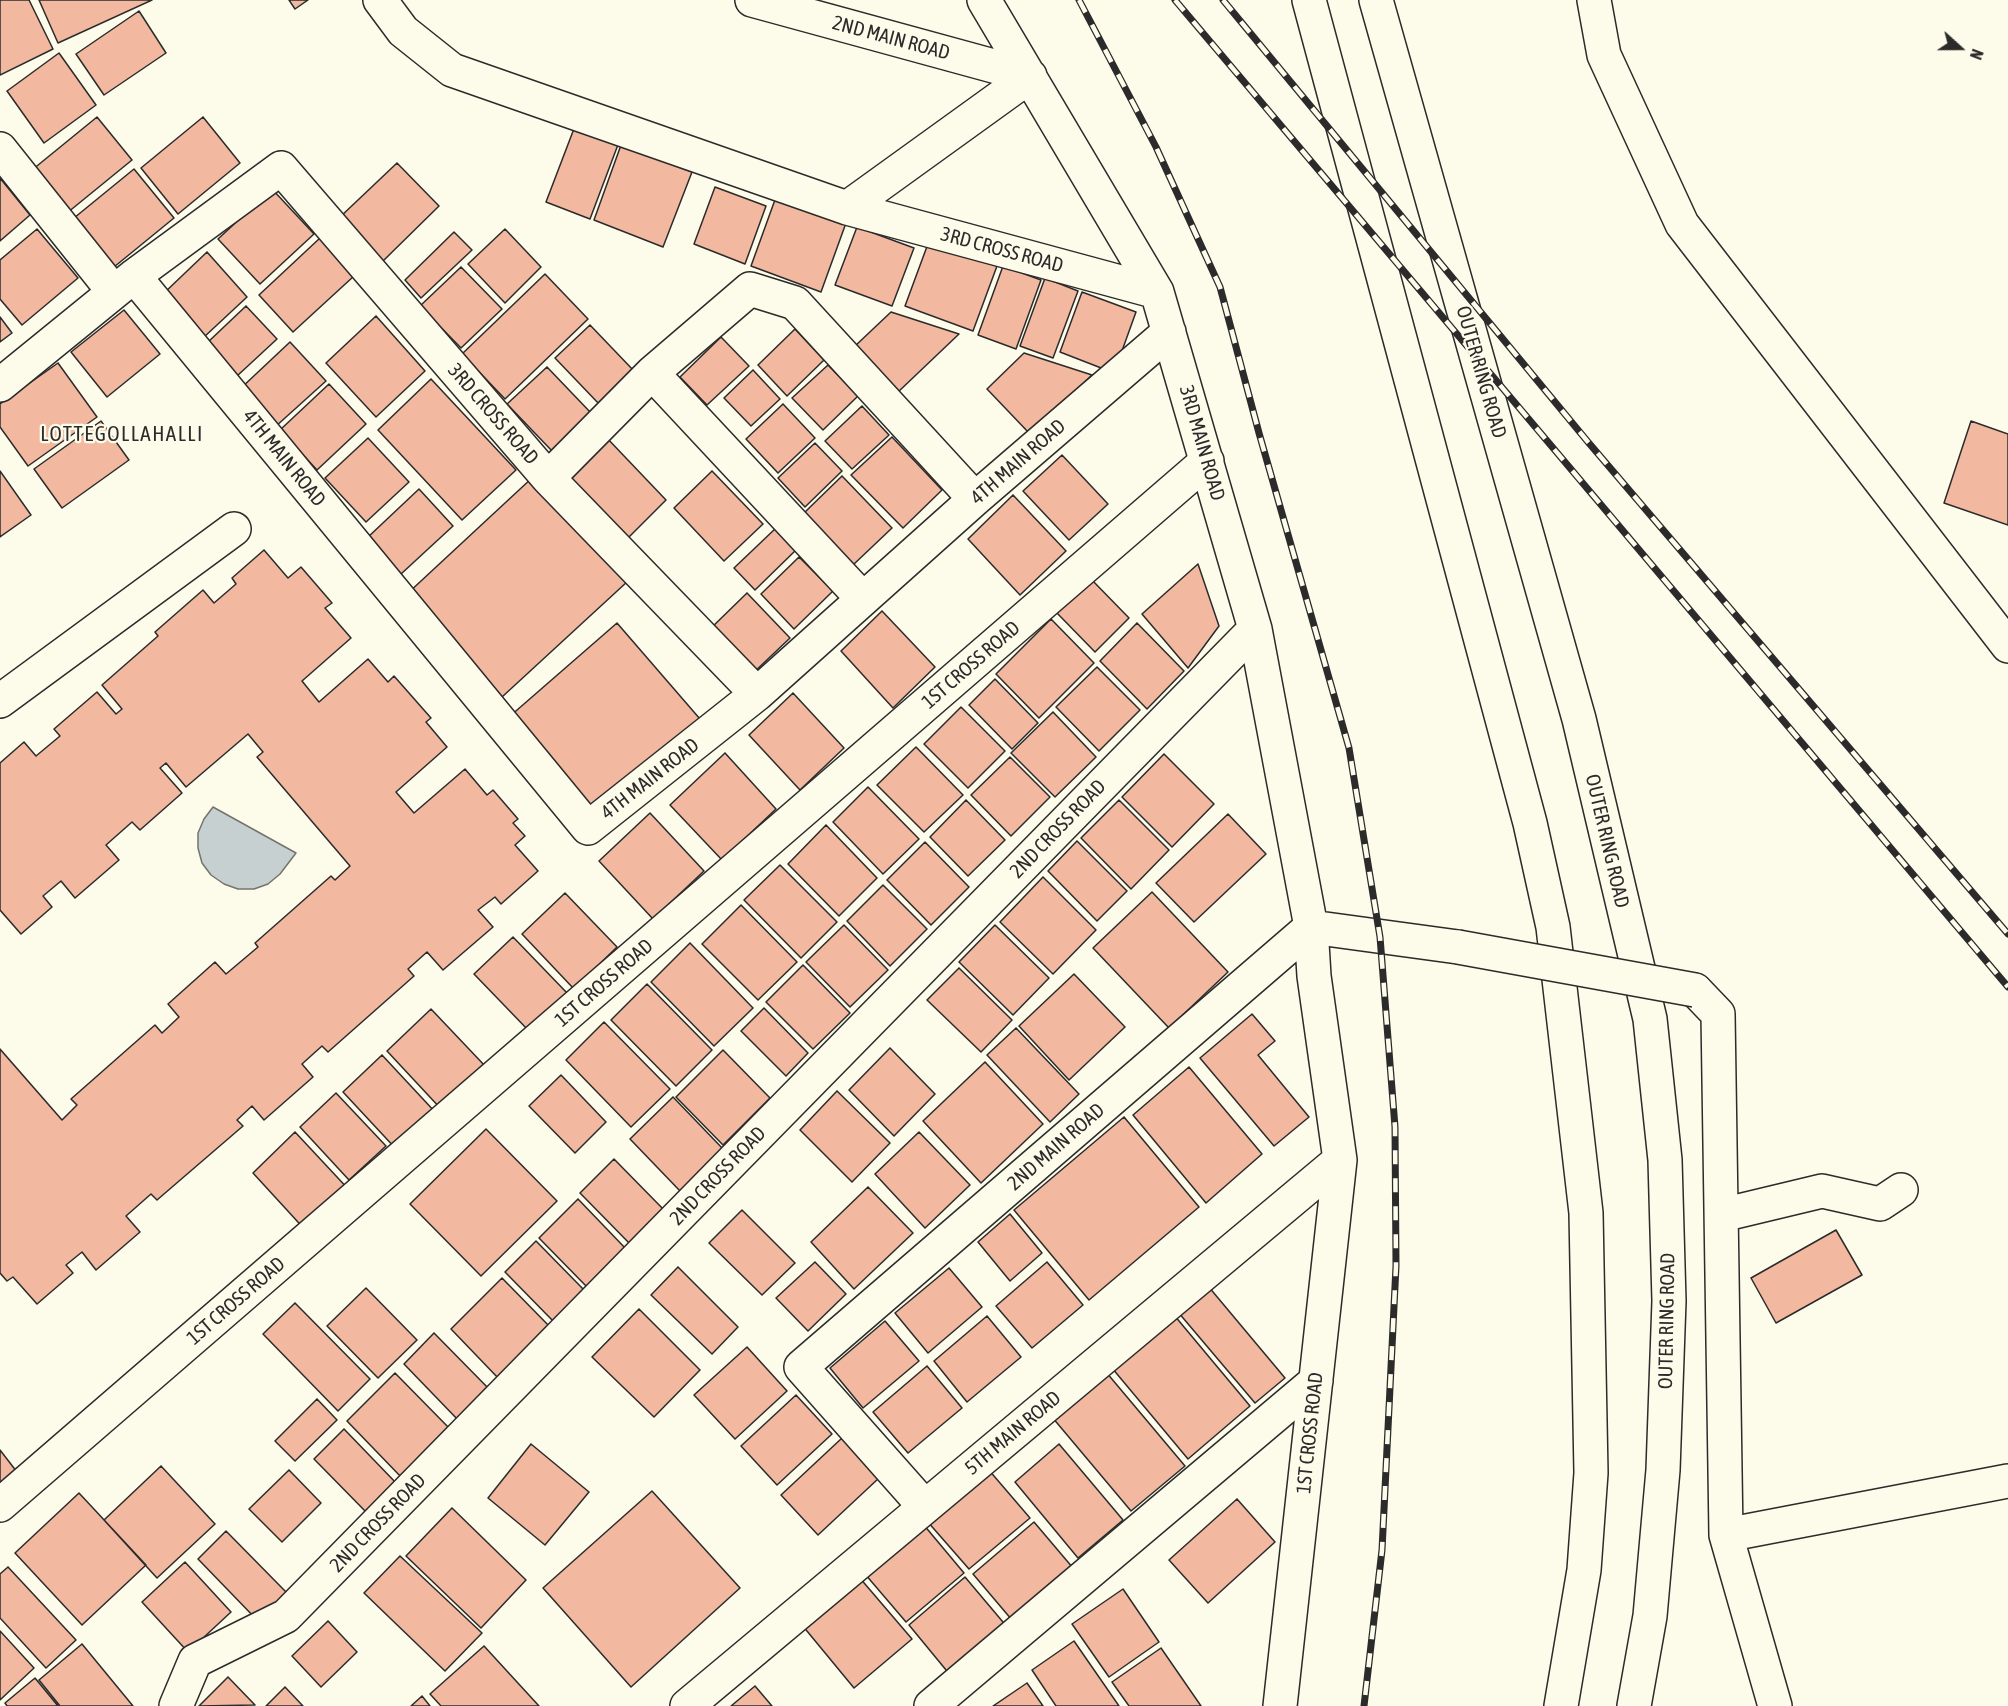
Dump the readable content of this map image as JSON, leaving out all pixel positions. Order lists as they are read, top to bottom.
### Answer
{
  "streets": {
    "main road": [
      "2ND MAIN ROAD",
      "3RD CROSS ROAD",
      "OUTER RING ROAD",
      "3RD MAIN ROAD",
      "4TH MAIN ROAD",
      "1ST CROSS ROAD",
      "2ND CROSS ROAD",
      "5TH MAIN ROAD"
    ]
  },
  "crossings": [
    ["2ND MAIN ROAD", "3RD MAIN ROAD"],
    ["2ND MAIN ROAD", "1ST CROSS ROAD"],
    ["2ND MAIN ROAD", "5TH MAIN ROAD"],
    ["3RD CROSS ROAD", "3RD MAIN ROAD"],
    ["3RD CROSS ROAD", "4TH MAIN ROAD"],
    ["3RD MAIN ROAD", "4TH MAIN ROAD"],
    ["3RD MAIN ROAD", "1ST CROSS ROAD"],
    ["3RD MAIN ROAD", "2ND CROSS ROAD"],
    ["1ST CROSS ROAD", "5TH MAIN ROAD"]
  ],
  "districts": ["LOTTEGOLLAHALLI"],
  "north": "right"
}
